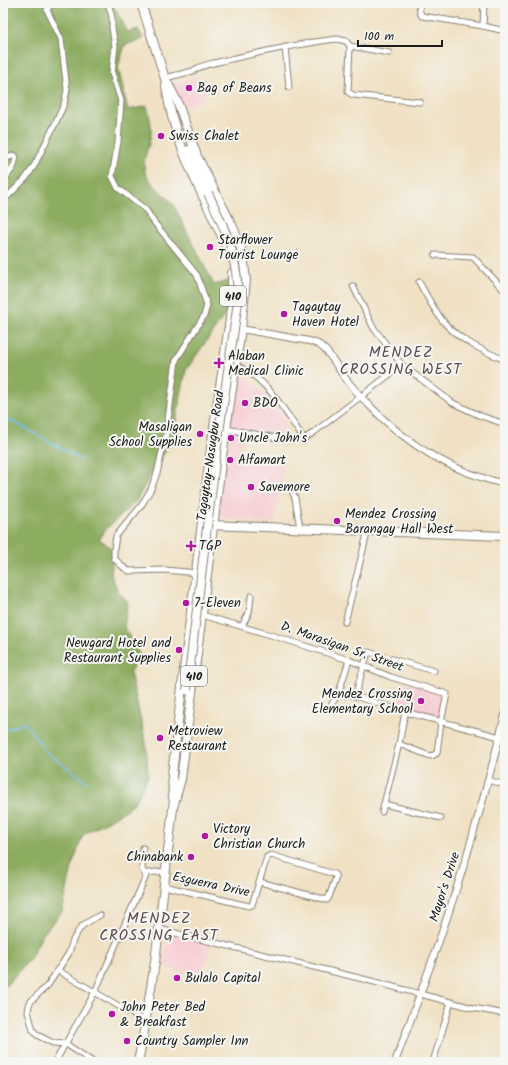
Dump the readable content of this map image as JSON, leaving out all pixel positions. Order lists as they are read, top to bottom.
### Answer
{
  "streets": {
    "main road": ["410", "Tagaytay-Nasugbu Road"],
    "street": ["D. Marasigan Sr. Street", "Esguerra Drive", "Mayor's Drive"]
  },
  "crossings": [
    ["Tagaytay-Nasugbu Road", "D. Marasigan Sr. Street"],
    ["Tagaytay-Nasugbu Road", "Esguerra Drive"]
  ],
  "districts": ["MENDEZ CROSSING WEST", "MENDEZ CROSSING EAST"],
  "places": {
    "other": [
      "Bag of Beans",
      "Swiss Chalet",
      "Starflower Tourist Lounge",
      "Tagaytay Haven Hotel",
      "BDO",
      "Masaligan School Supplies",
      "Uncle John's",
      "Alfamart",
      "Savemore",
      "Mendez Crossing Barangay Hall West",
      "7-Eleven",
      "Newgard Hotel and Restaurant Supplies",
      "Mendez Crossing Elementary School",
      "Metroview Restaurant",
      "Victory Christian Church",
      "Chinabank",
      "Bulalo Capital",
      "John Peter Bed & Breakfast",
      "Country Sampler Inn"
    ],
    "health": ["Alaban Medical Clinic", "TGP"]
  },
  "scale_bar": "100 m"
}
